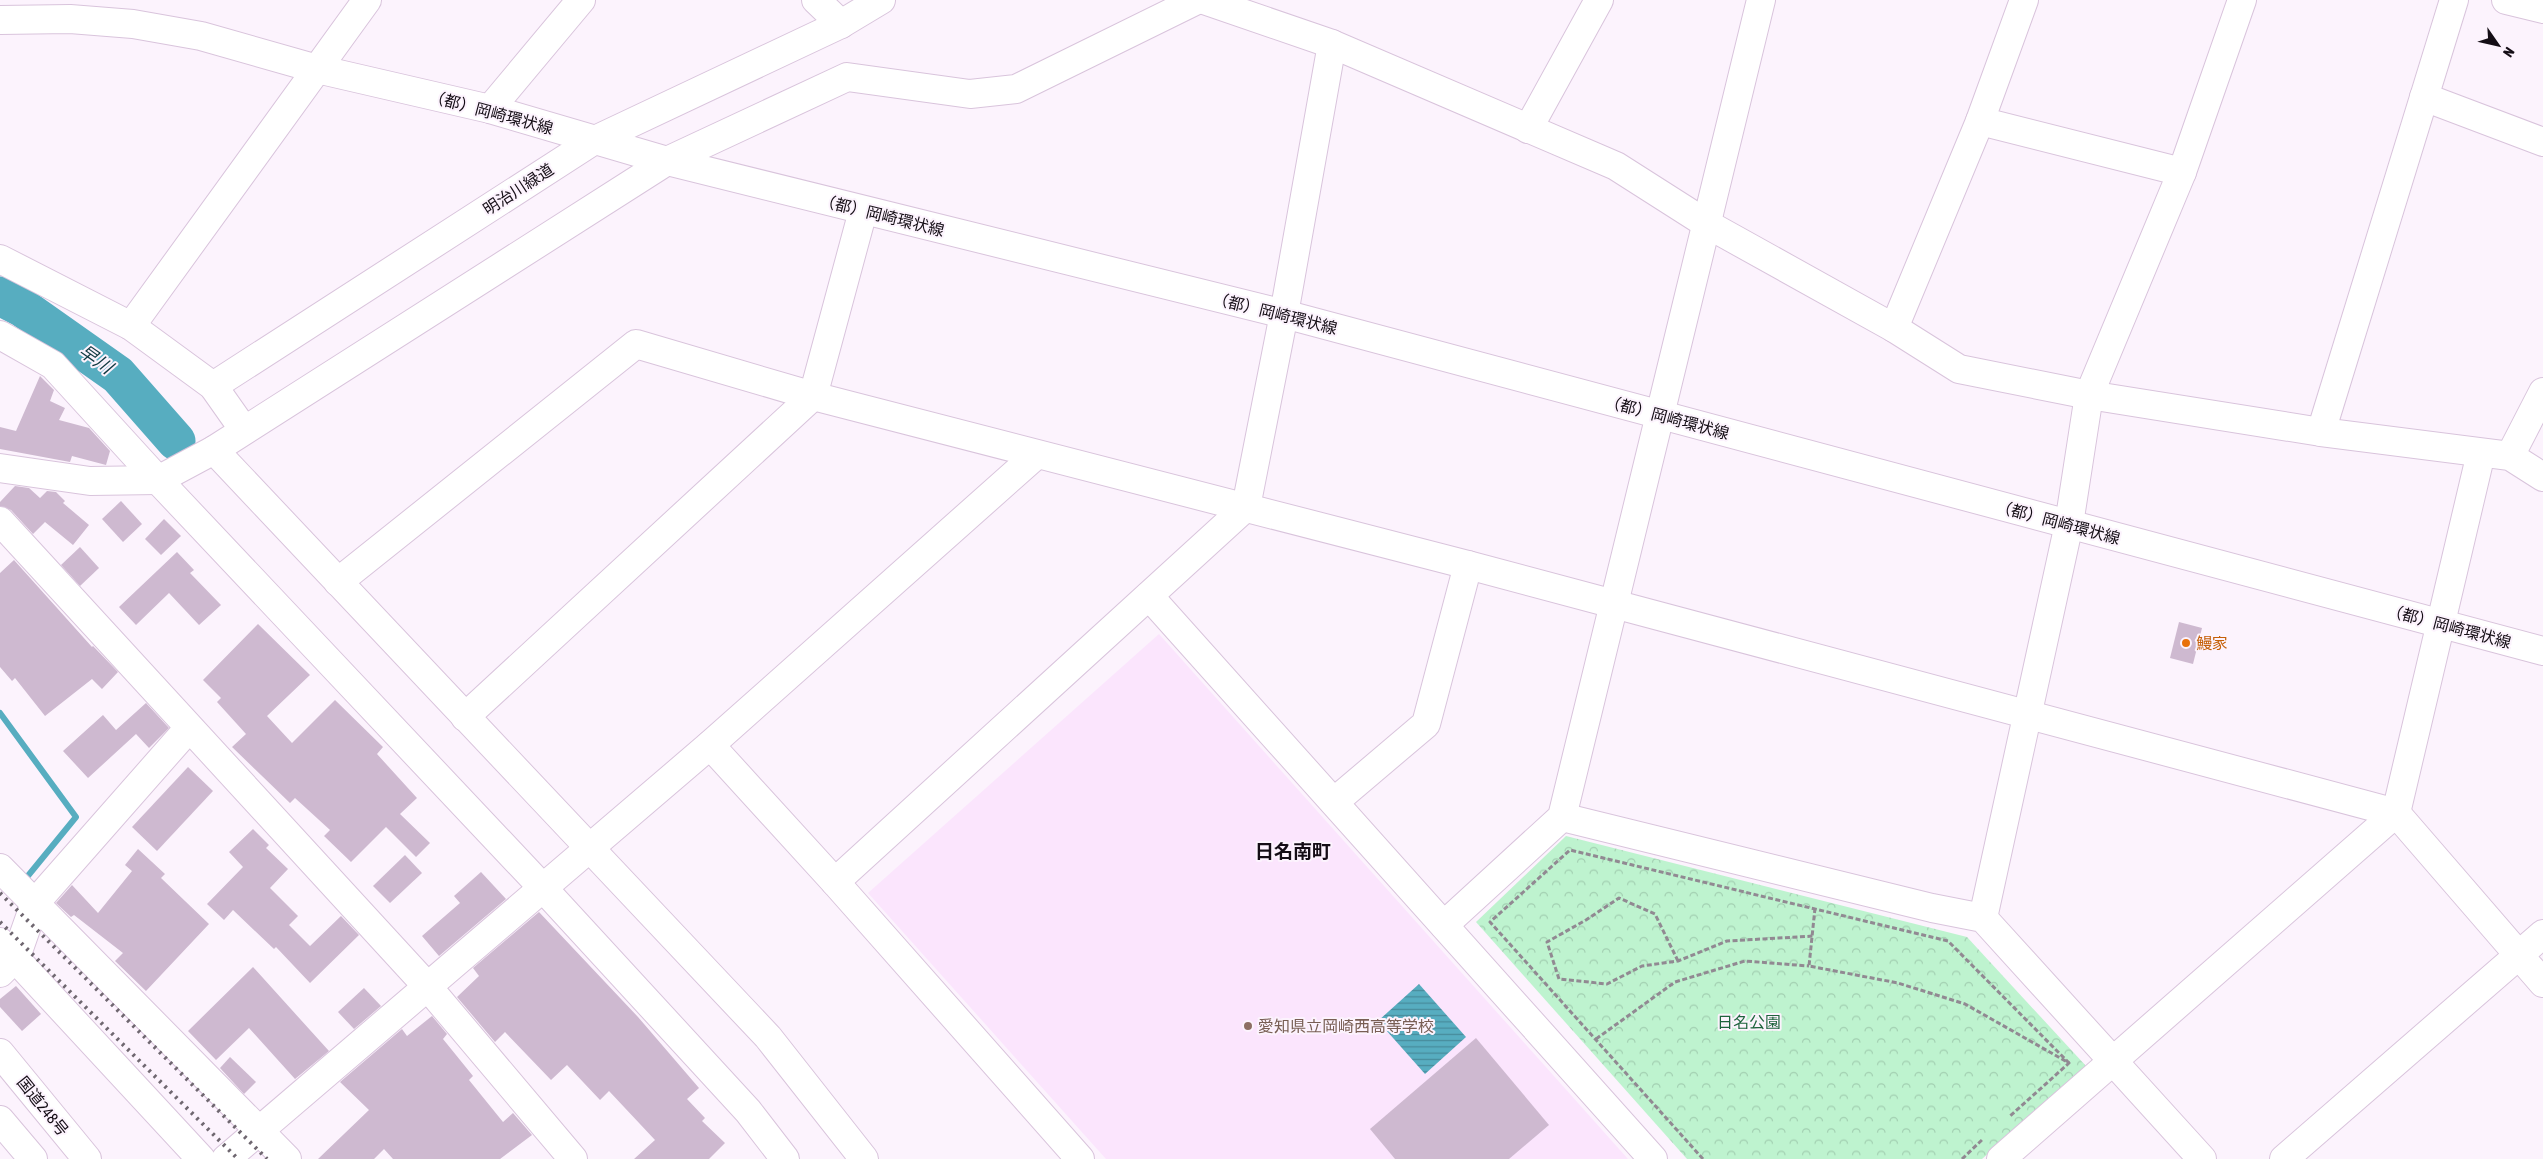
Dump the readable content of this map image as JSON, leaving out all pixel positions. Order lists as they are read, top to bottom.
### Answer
{
  "streets": {
    "main road": ["（都）岡崎環状線", "明治川緑道", "国道248号"]
  },
  "crossings": [
    ["（都）岡崎環状線", "明治川緑道"]
  ],
  "districts": ["日名南町"],
  "water": ["早川"],
  "parks": ["日名公園"],
  "places": ["鰻家", "愛知県立岡崎西高等学校"],
  "north": "bottom right"
}
